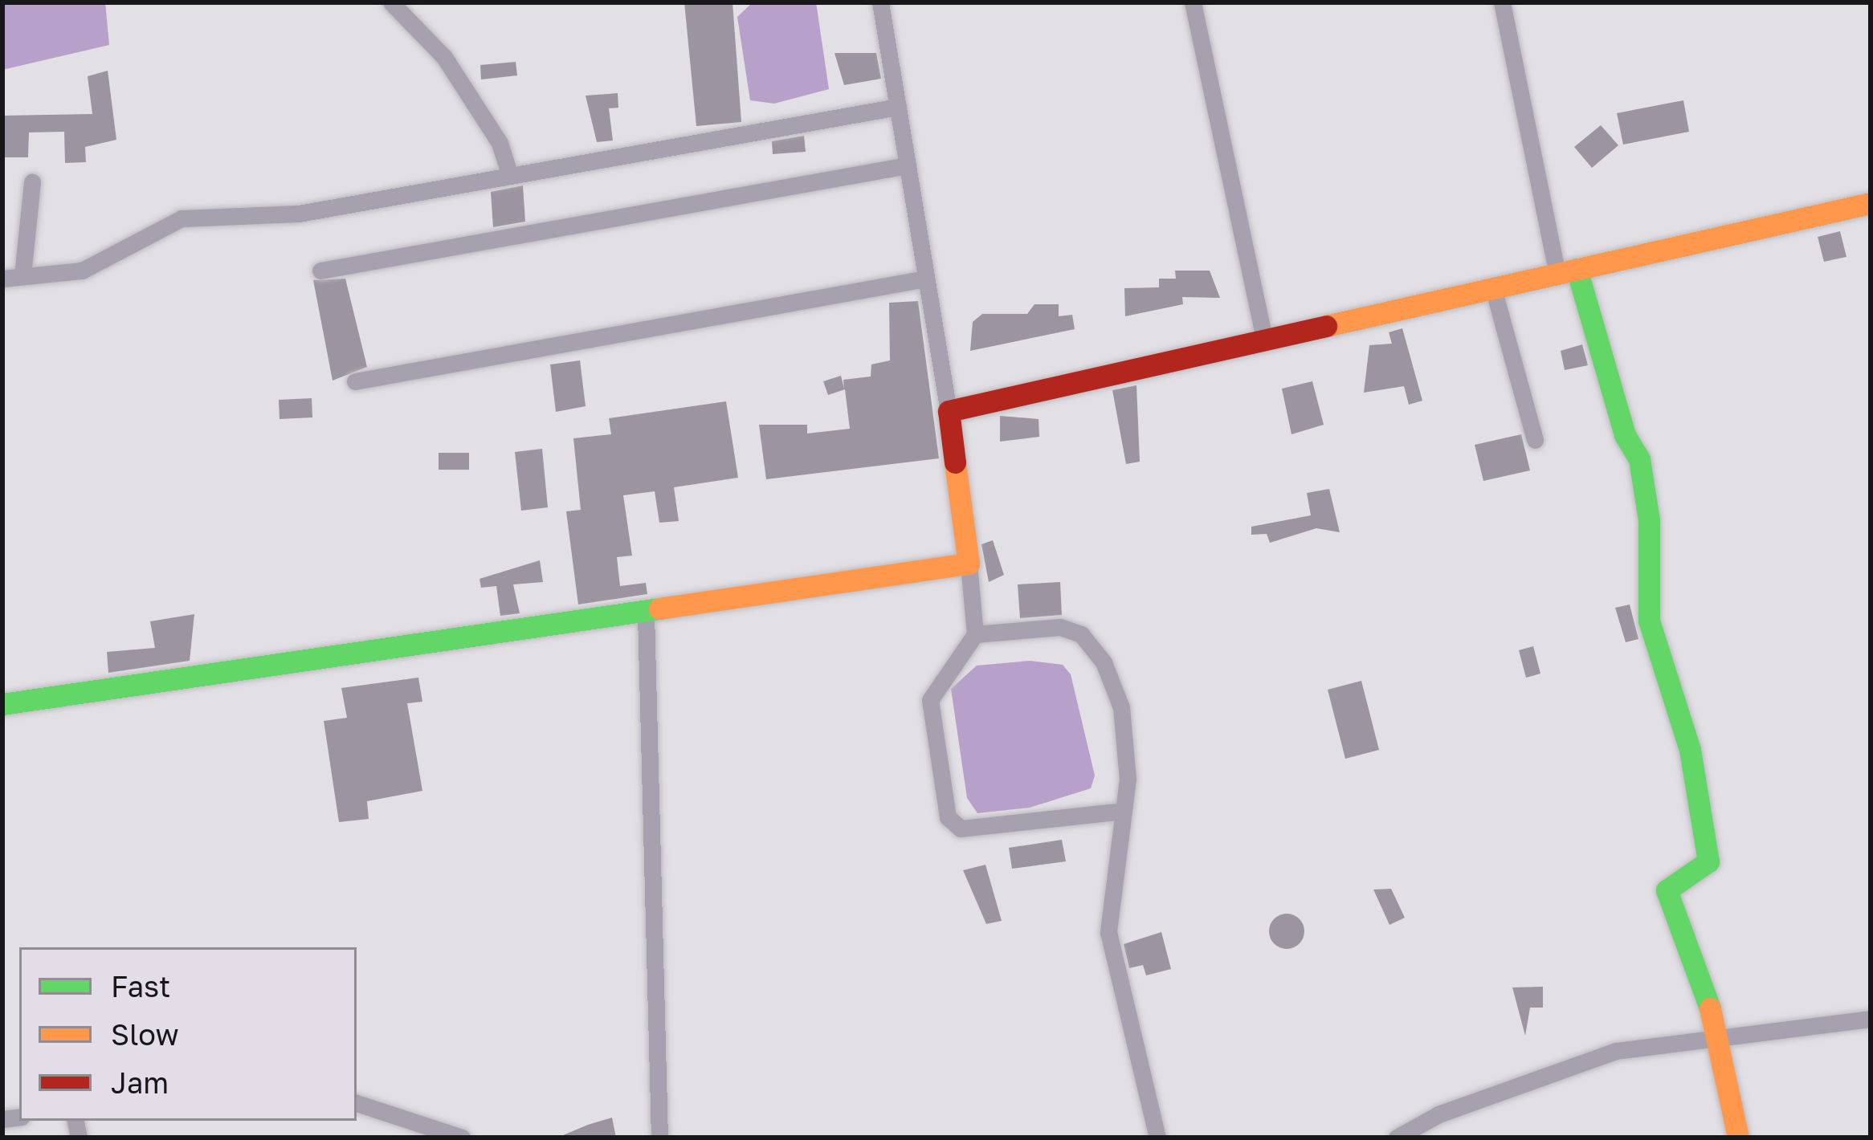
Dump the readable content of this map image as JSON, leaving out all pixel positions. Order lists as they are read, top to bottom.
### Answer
{
  "legend": ["Fast", "Slow", "Jam"]
}
